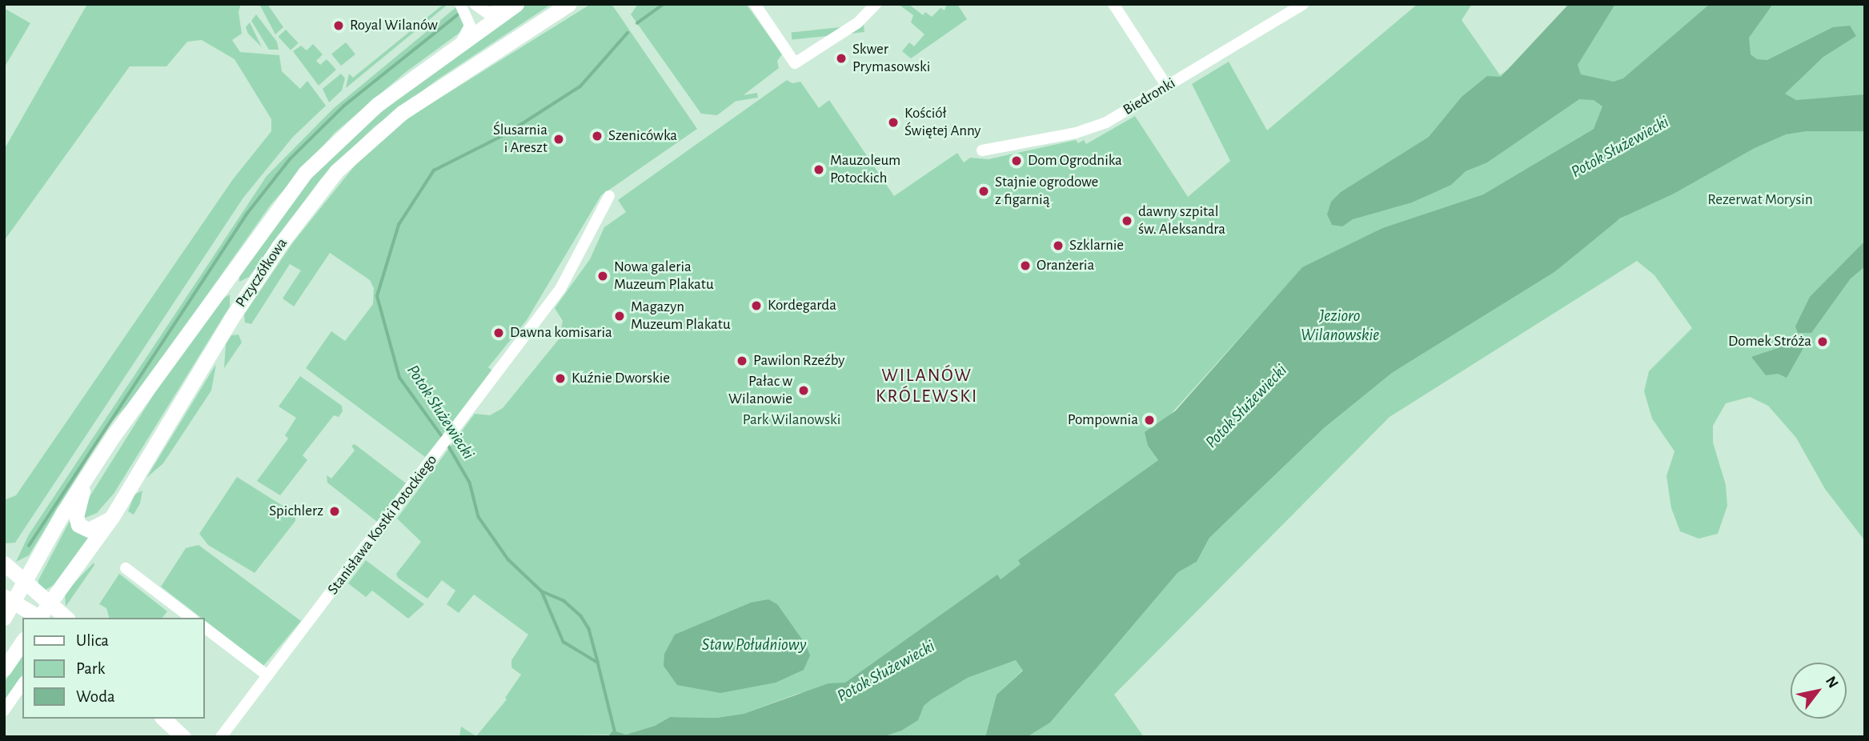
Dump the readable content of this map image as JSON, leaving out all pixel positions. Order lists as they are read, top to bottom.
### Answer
{
  "streets": {
    "main road": ["Przyczółkowa"],
    "street": ["Biedronki", "Stanisława Kostki Potockiego"]
  },
  "districts": ["WILANÓW KRÓLEWSKI"],
  "water": ["Potok Służewiecki", "Jezioro Wilanowskie", "Staw Południowy"],
  "parks": ["Rezerwat Morysin", "Park Wilanowski"],
  "places": [
    "Royal Wilanów",
    "Skwer Prymasowski",
    "Kościół Świętej Anny",
    "Szenicówka",
    "Ślusarnia i Areszt",
    "Dom Ogrodnika",
    "Mauzoleum Potockich",
    "Stajnie ogrodowe z figarnią",
    "dawny szpital św. Aleksandra",
    "Szklarnie",
    "Oranżeria",
    "Nowa galeria Muzeum Plakatu",
    "Kordegarda",
    "Magazyn Muzeum Plakatu",
    "Dawna komisaria",
    "Domek Stróża",
    "Pawilon Rzeźby",
    "Kuźnie Dworskie",
    "Pałac w Wilanowie",
    "Pompownia",
    "Spichlerz"
  ],
  "legend": ["Ulica", "Park", "Woda"],
  "north": "top right"
}
